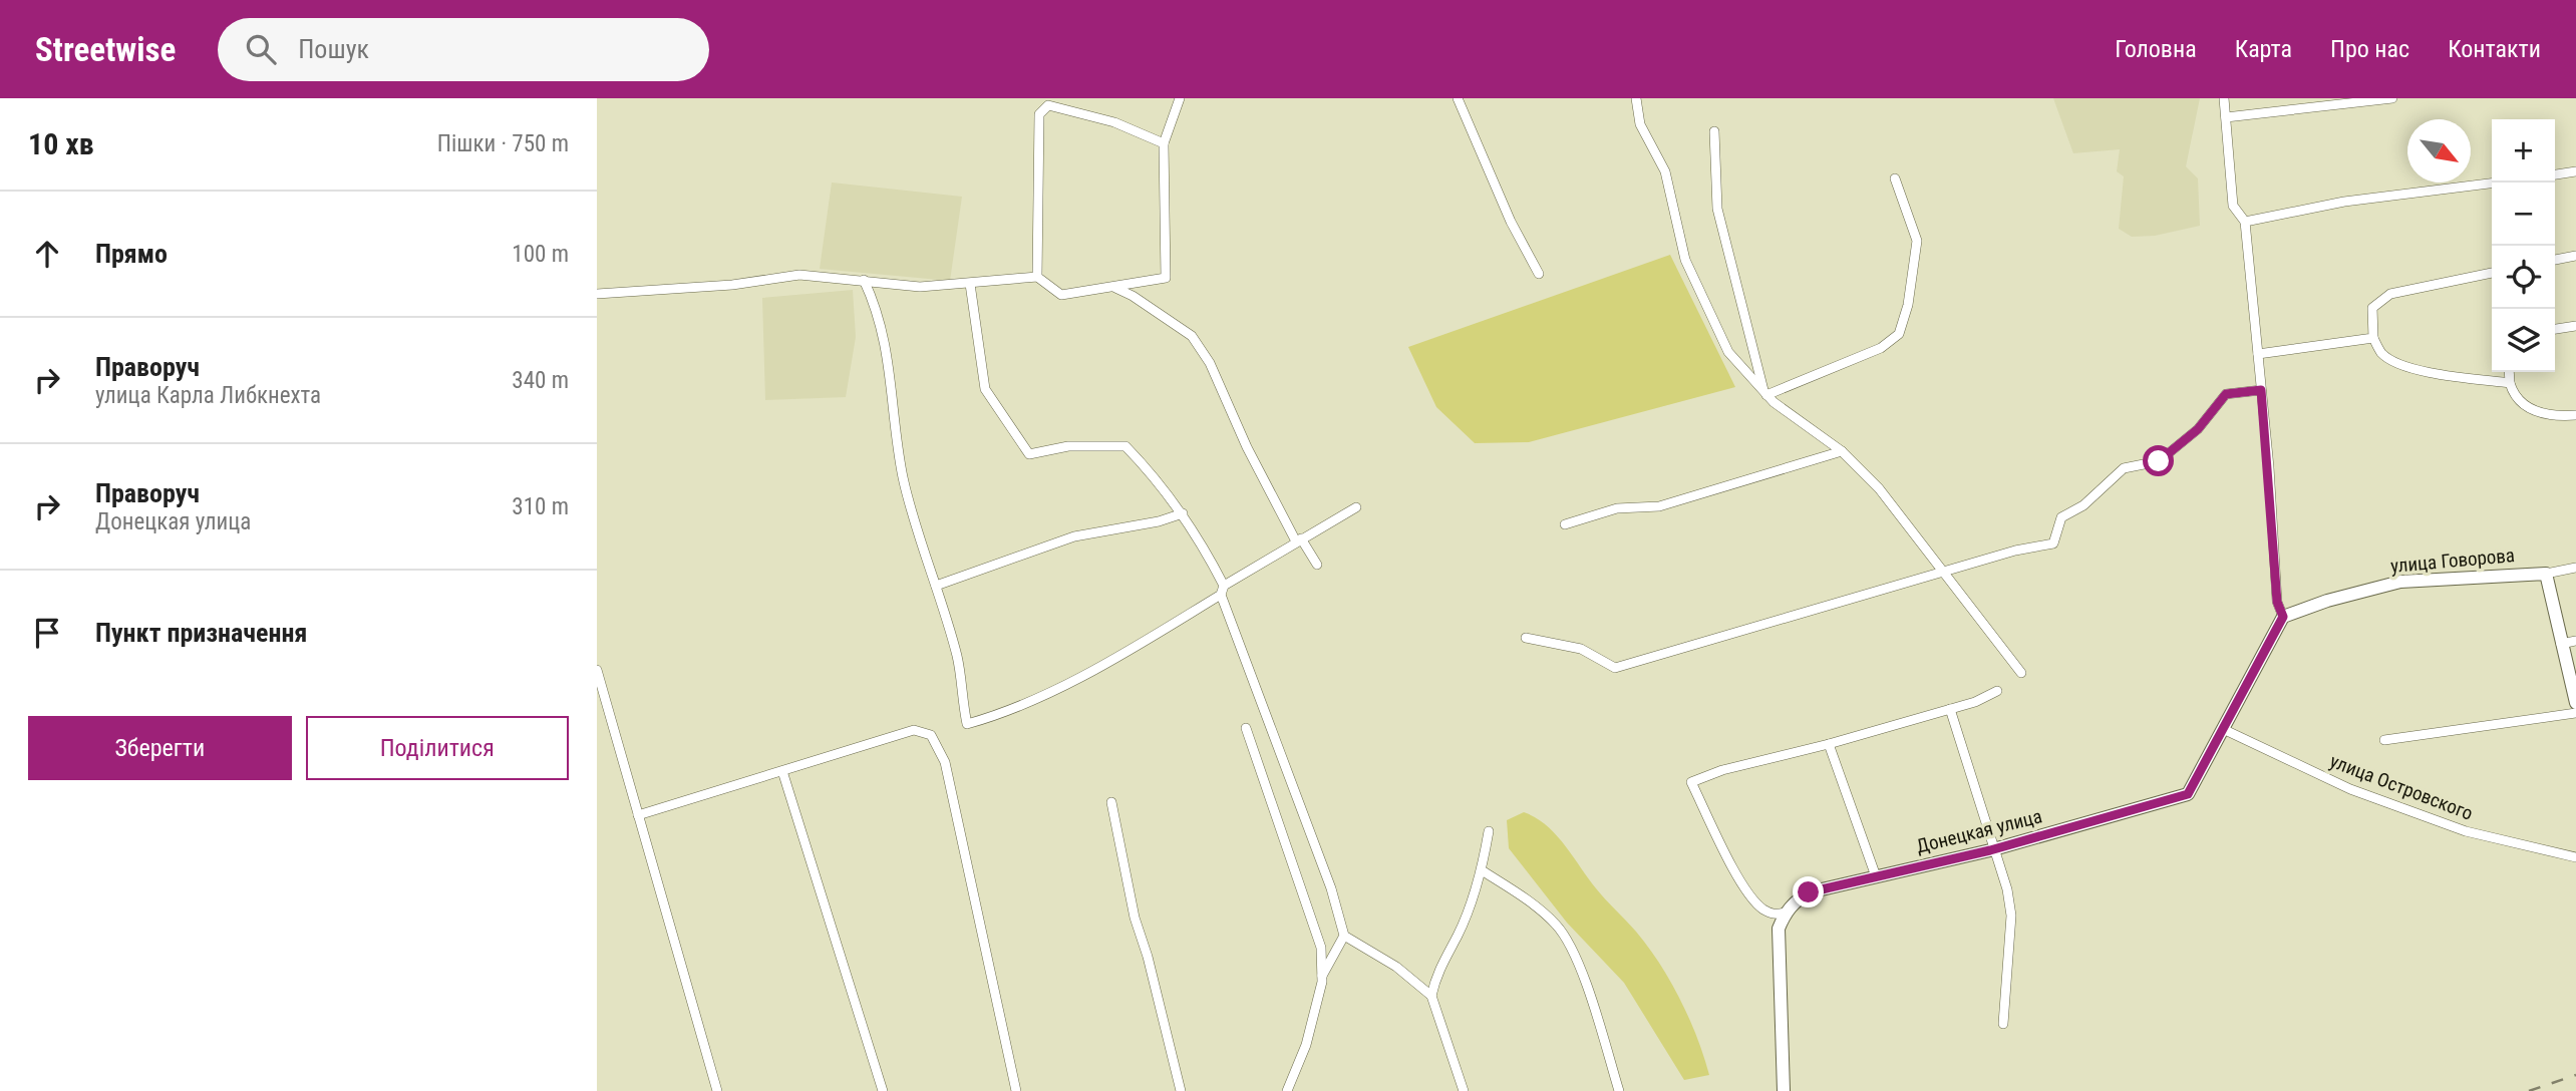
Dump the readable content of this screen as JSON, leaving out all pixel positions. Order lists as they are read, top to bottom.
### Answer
{
  "streets": {
    "street": ["улица Говорова", "улица Островского", "Донецкая улица"]
  },
  "crossings": [
    ["улица Островского", "Донецкая улица"]
  ],
  "north": "bottom right",
  "page": {
    "header": "Streetwise",
    "search": "Пошук",
    "nav": [
      "Головна",
      "Карта",
      "Про нас",
      "Контакти"
    ],
    "heading": ["10 хв", "Пішки · 750 m"],
    "map_buttons": ["+", "−"],
    "list": [
      ["Прямо", "100 m"],
      ["Праворуч", "улица Карла Либкнехта", "340 m"],
      ["Праворуч", "Донецкая улица", "310 m"],
      "Пункт призначення"
    ],
    "buttons": ["Зберегти", "Поділитися"]
  }
}
